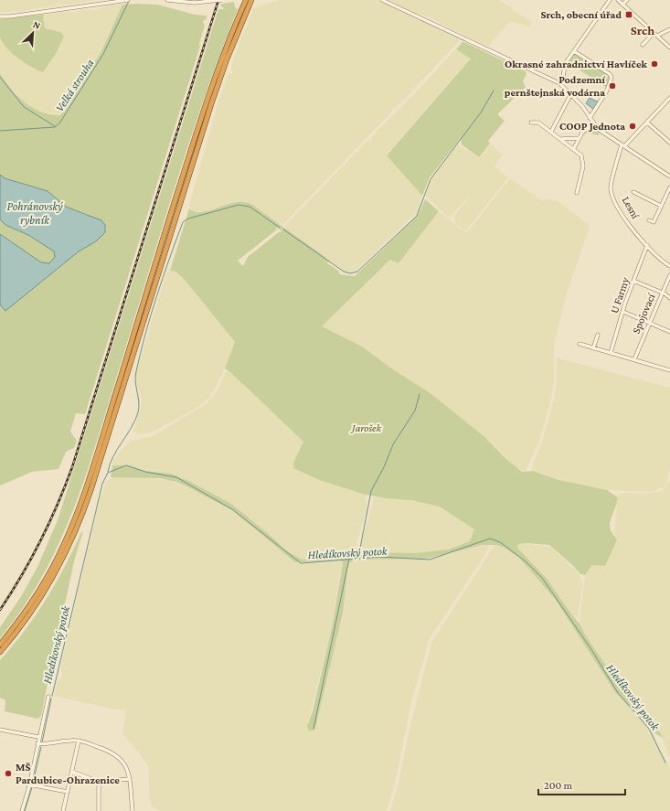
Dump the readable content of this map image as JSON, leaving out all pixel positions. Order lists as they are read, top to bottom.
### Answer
{
  "streets": {
    "street": ["Lesní", "U Farmy", "Spojovací"]
  },
  "crossings": [
    ["Lesní", "U Farmy"]
  ],
  "districts": ["Srch"],
  "water": ["Velká strouha", "Pohránovský rybník", "Hledíkovský potok"],
  "parks": ["Jarošek"],
  "places": {
    "transit": ["Srch, obecní úřad"],
    "other": [
      "Okrasné zahradnictví Havlíček",
      "Podzemní pernštejnská vodárna",
      "COOP Jednota",
      "MŠ Pardubice-Ohrazenice"
    ]
  },
  "scale_bar": "200 m",
  "north": "top right"
}
